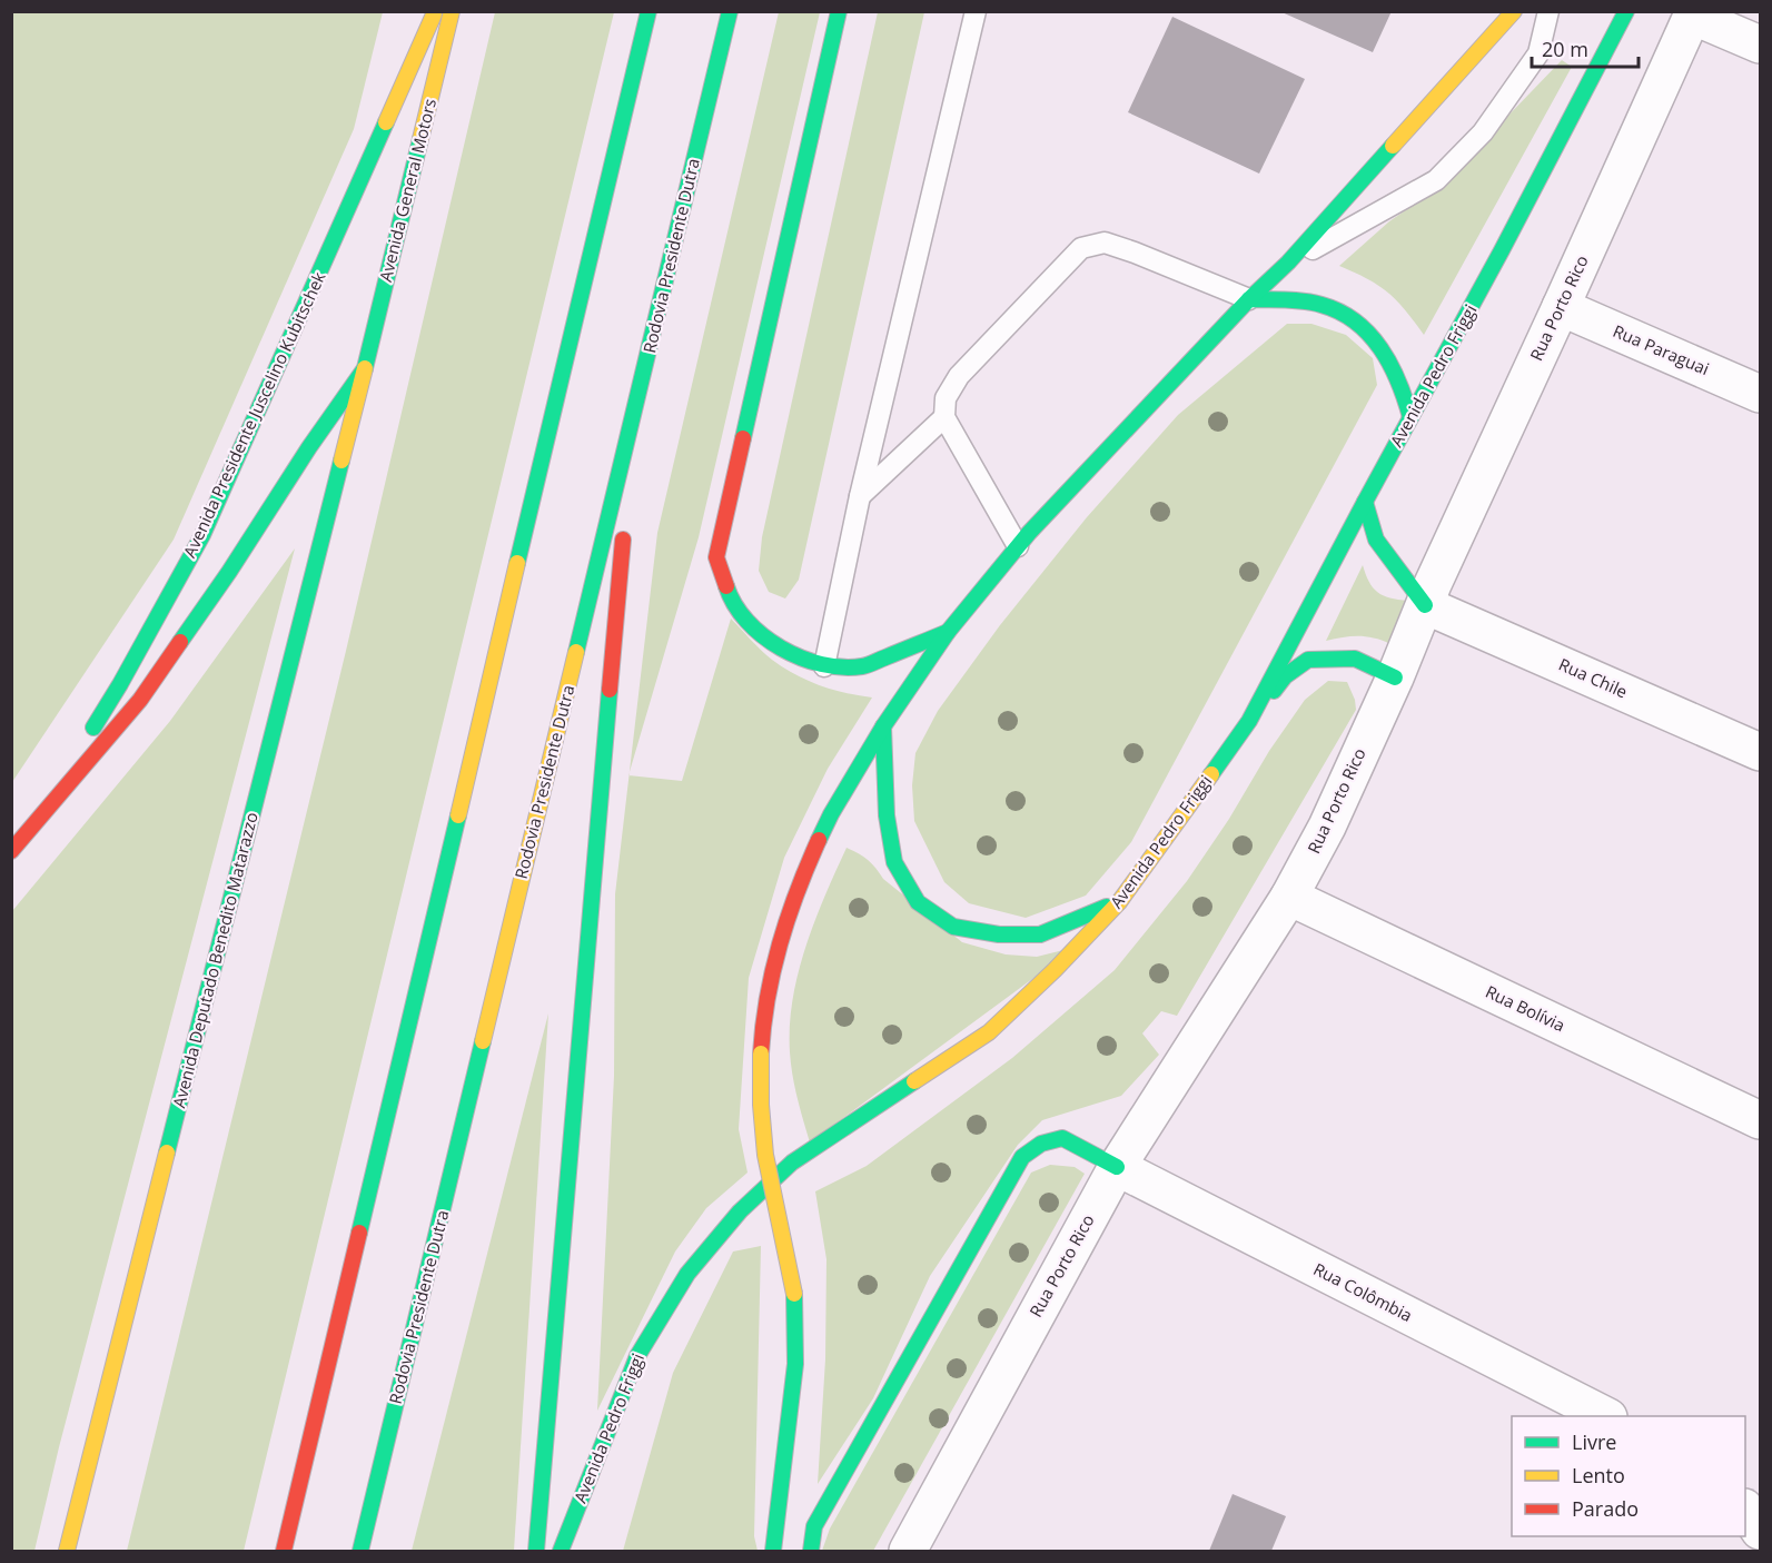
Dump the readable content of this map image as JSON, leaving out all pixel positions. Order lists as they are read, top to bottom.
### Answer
{
  "streets": {
    "main road": [
      "Avenida General Motors",
      "Rodovia Presidente Dutra",
      "Avenida Pedro Friggi",
      "Avenida Presidente Juscelino Kubitschek",
      "Avenida Deputado Benedito Matarazzo"
    ],
    "street": [
      "Rua Porto Rico",
      "Rua Paraguai",
      "Rua Chile",
      "Rua Bolívia",
      "Rua Colômbia"
    ]
  },
  "crossings": [
    ["Avenida General Motors", "Avenida Presidente Juscelino Kubitschek"],
    ["Avenida General Motors", "Avenida Deputado Benedito Matarazzo"],
    ["Rua Porto Rico", "Rua Paraguai"],
    ["Rua Porto Rico", "Rua Chile"],
    ["Rua Porto Rico", "Rua Bolívia"],
    ["Rua Porto Rico", "Rua Colômbia"],
    ["Avenida Presidente Juscelino Kubitschek", "Avenida Deputado Benedito Matarazzo"]
  ],
  "legend": ["Livre", "Lento", "Parado"],
  "scale_bar": "20 m"
}
